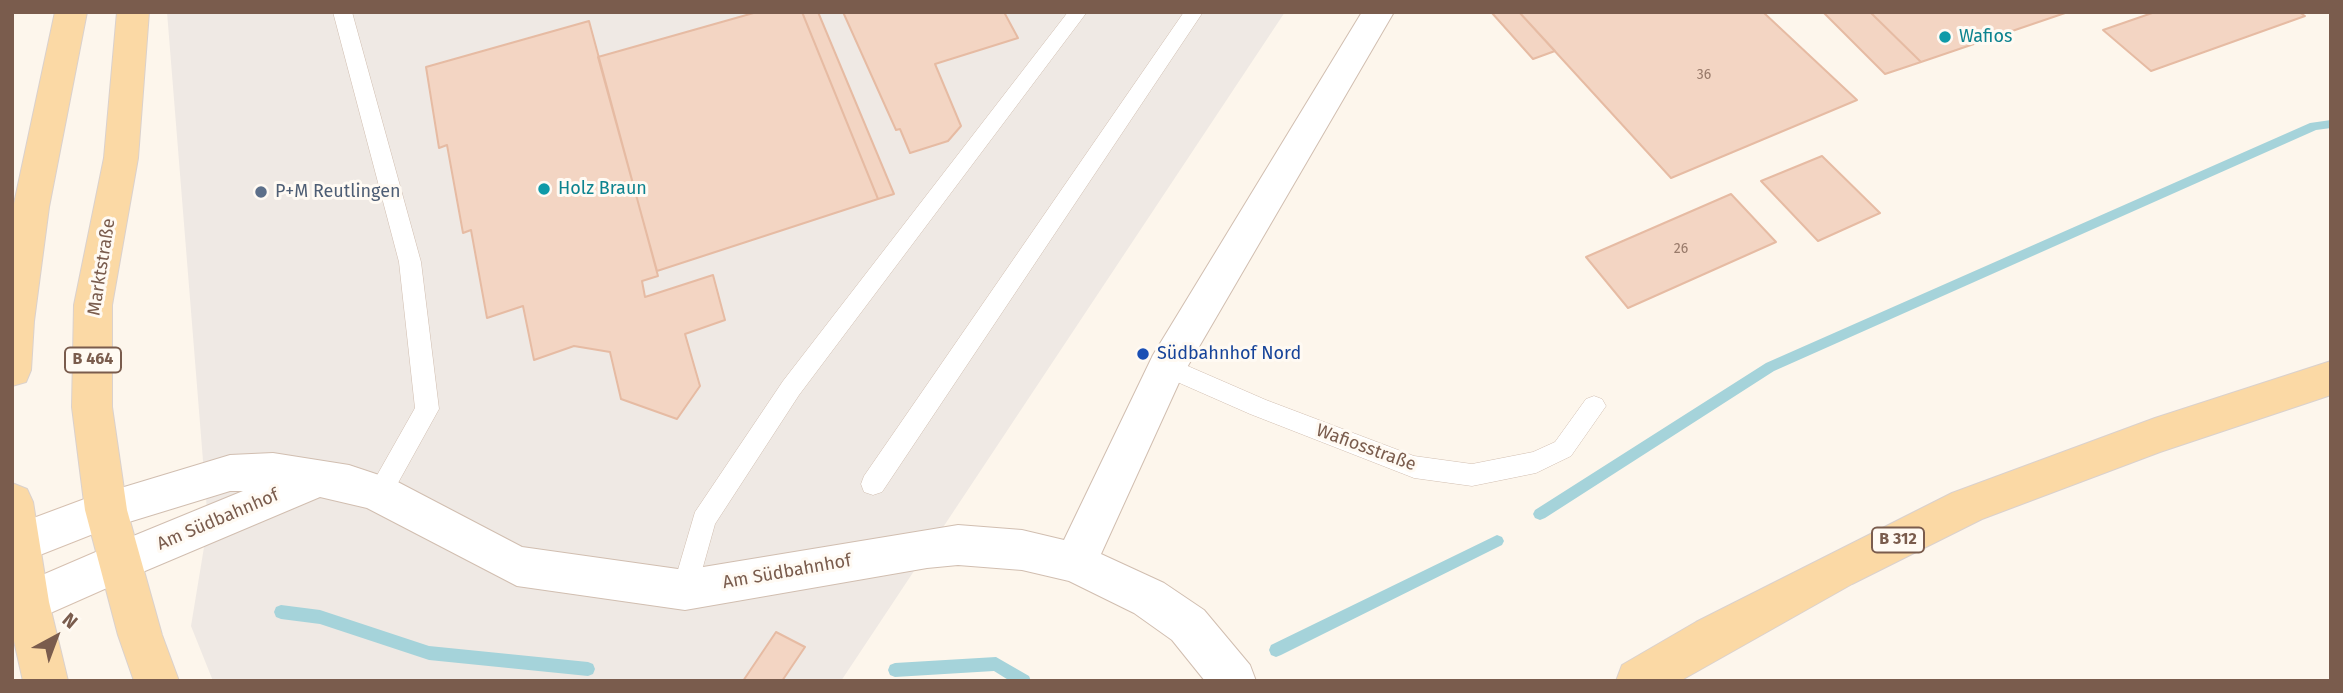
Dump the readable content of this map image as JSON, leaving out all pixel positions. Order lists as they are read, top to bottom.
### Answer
{
  "streets": {
    "main road": ["Marktstraße", "B 464", "B 312"],
    "street": ["Am Südbahnhof"],
    "lane": ["Wafiosstraße"]
  },
  "crossings": [
    ["Marktstraße", "B 464"],
    ["Marktstraße", "Am Südbahnhof"],
    ["B 464", "Am Südbahnhof"]
  ],
  "places": [
    "Wafios",
    "Holz Braun",
    "P+M Reutlingen",
    "Südbahnhof Nord"
  ],
  "house_numbers": ["36", "26"],
  "north": "top right"
}
